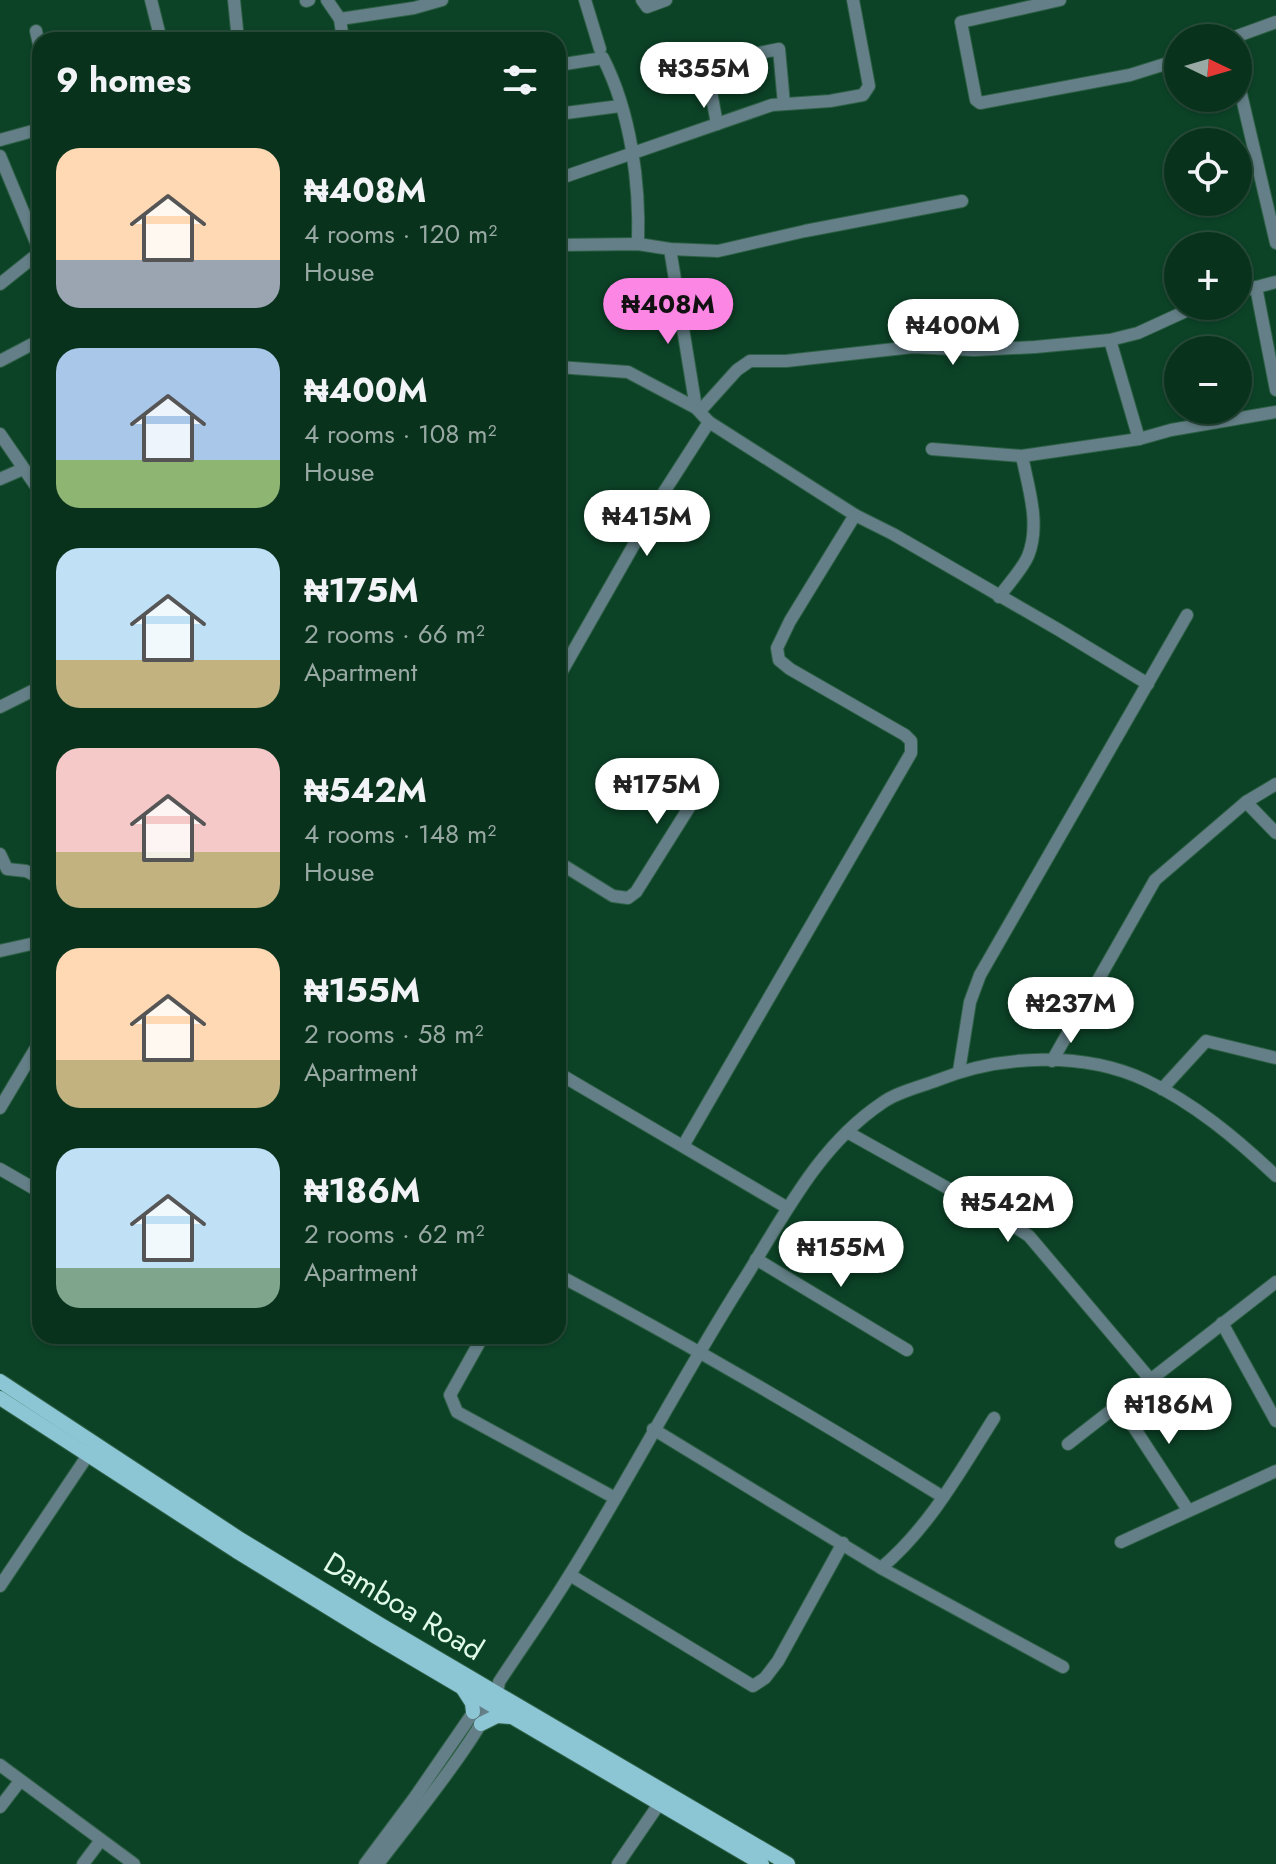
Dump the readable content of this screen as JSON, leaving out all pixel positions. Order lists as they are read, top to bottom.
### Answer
{
  "streets": {
    "main road": ["Damboa Road"]
  },
  "north": "right",
  "page": {
    "map_buttons": ["+", "−"],
    "heading": "9 homes",
    "price": [
      "₦355M",
      "₦408M",
      "₦400M",
      "₦415M",
      "₦175M",
      "₦237M",
      "₦542M",
      "₦155M",
      "₦186M"
    ],
    "list": [
      {
        "name": "₦408M",
        "note": "4 rooms · 120 m² · House"
      },
      {
        "name": "₦400M",
        "note": "4 rooms · 108 m² · House"
      },
      {
        "name": "₦175M",
        "note": "2 rooms · 66 m² · Apartment"
      },
      {
        "name": "₦542M",
        "note": "4 rooms · 148 m² · House"
      },
      {
        "name": "₦155M",
        "note": "2 rooms · 58 m² · Apartment"
      },
      {
        "name": "₦186M",
        "note": "2 rooms · 62 m² · Apartment"
      }
    ]
  }
}
